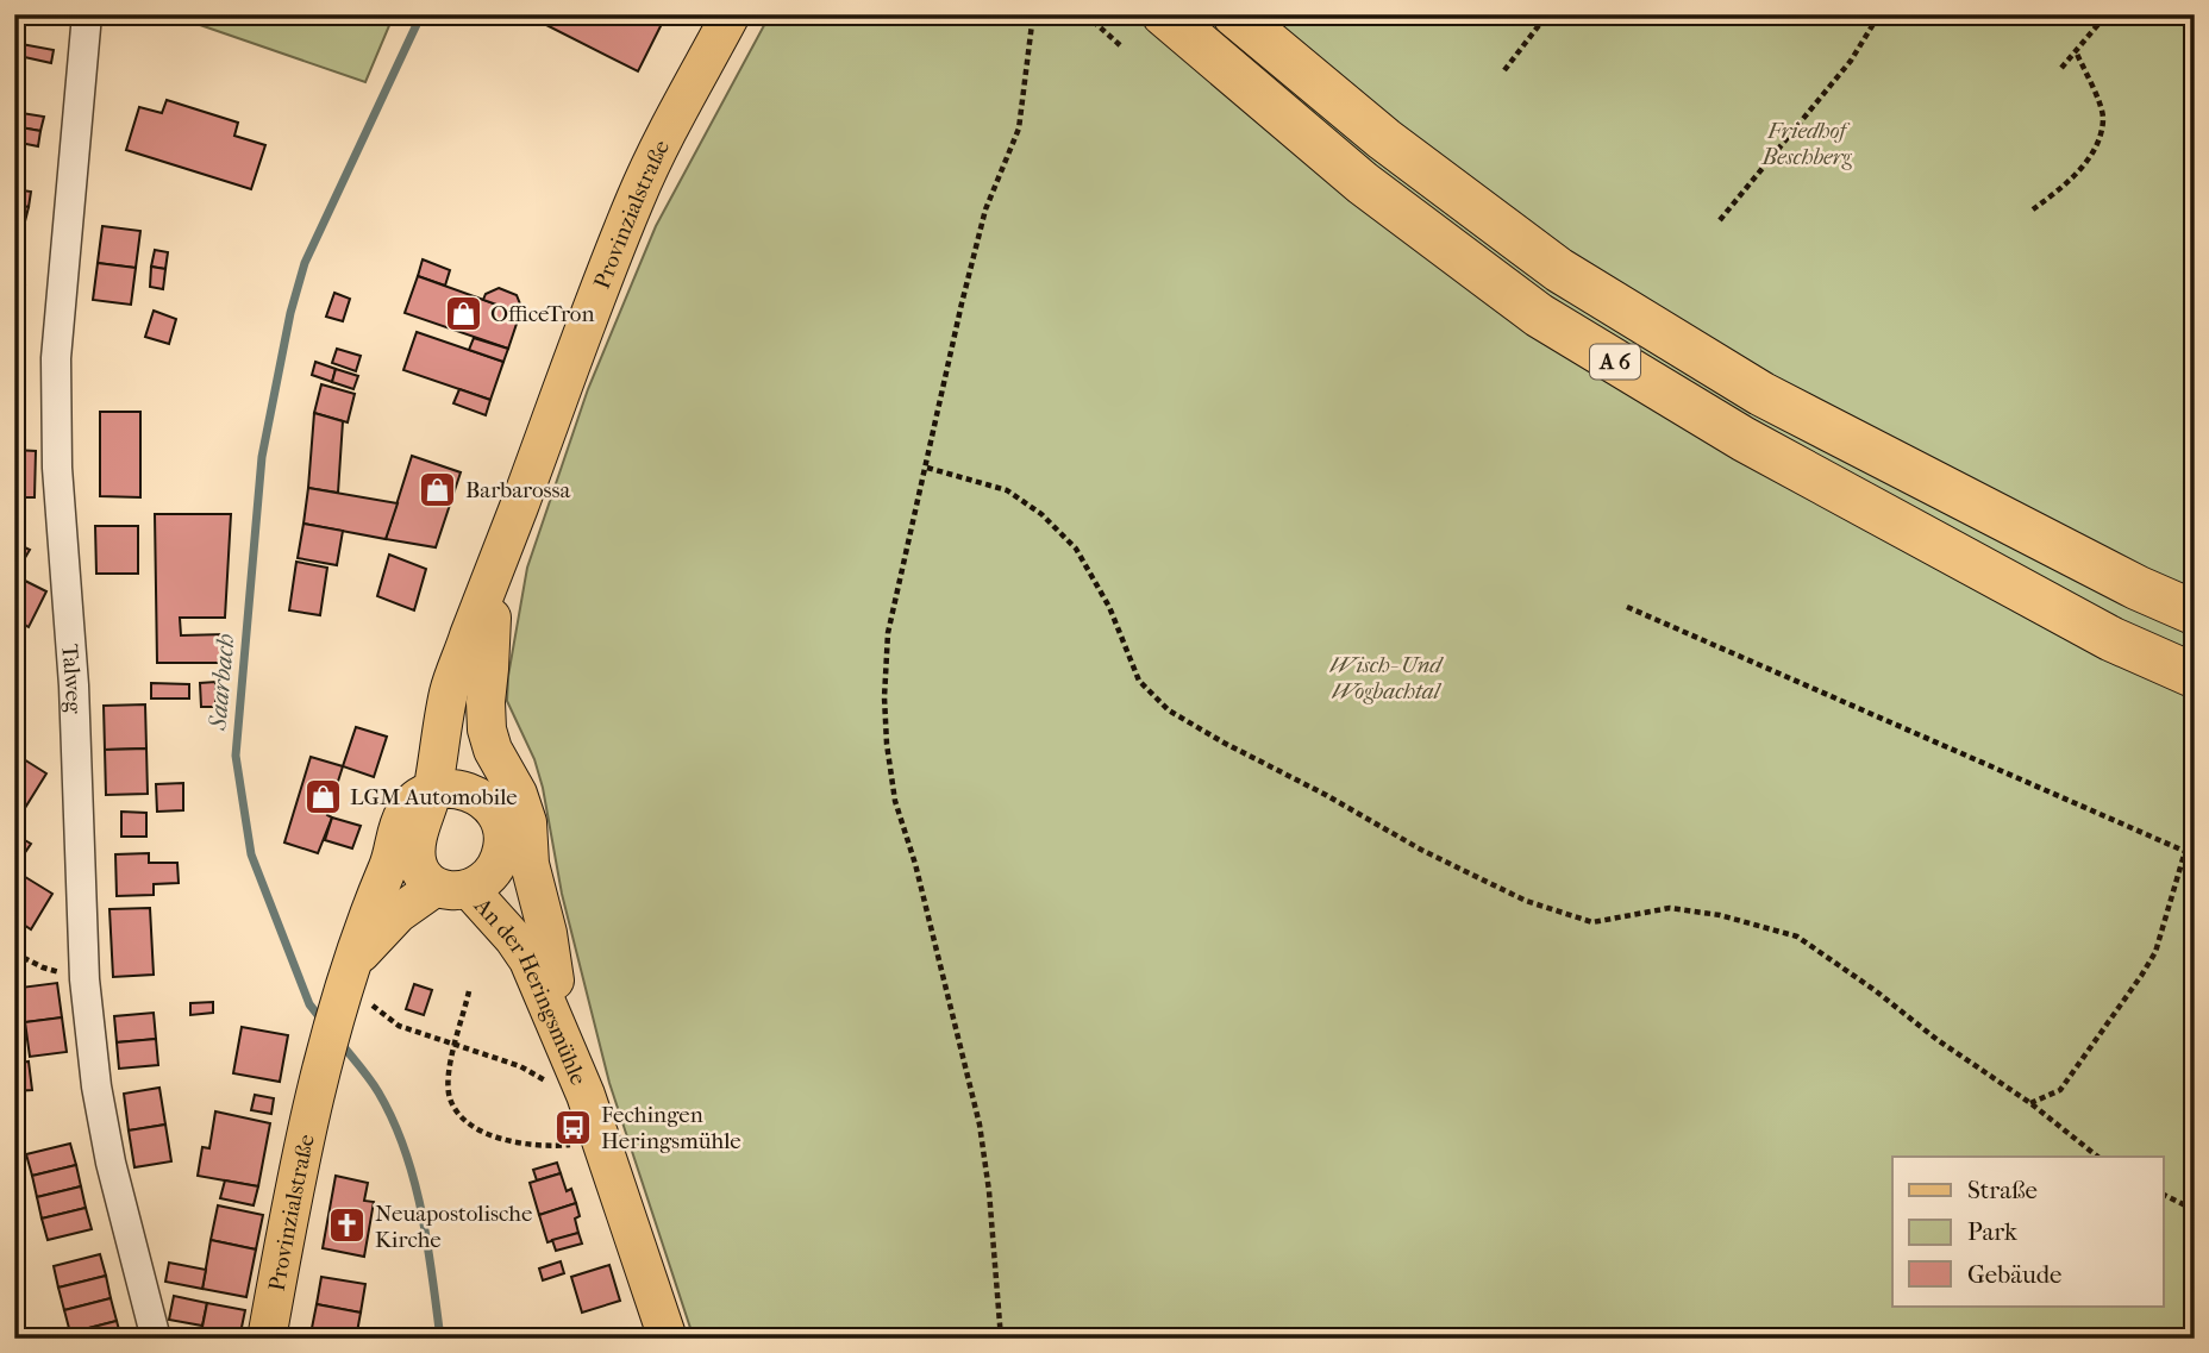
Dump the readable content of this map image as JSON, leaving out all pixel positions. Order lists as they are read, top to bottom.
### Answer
{
  "streets": {
    "highway": ["A 6"],
    "main road": ["Provinzialstraße", "An der Heringsmühle"],
    "street": ["Talweg"]
  },
  "crossings": [
    ["Provinzialstraße", "An der Heringsmühle"]
  ],
  "water": ["Saarbach"],
  "parks": ["Friedhof Beschberg", "Wisch- Und Wogbachtal"],
  "places": {
    "shop": ["OfficeTron", "Barbarossa", "LGM Automobile"],
    "bus stop": ["Fechingen Heringsmühle"],
    "church": ["Neuapostolische Kirche"]
  },
  "legend": ["Straße", "Park", "Gebäude"]
}
